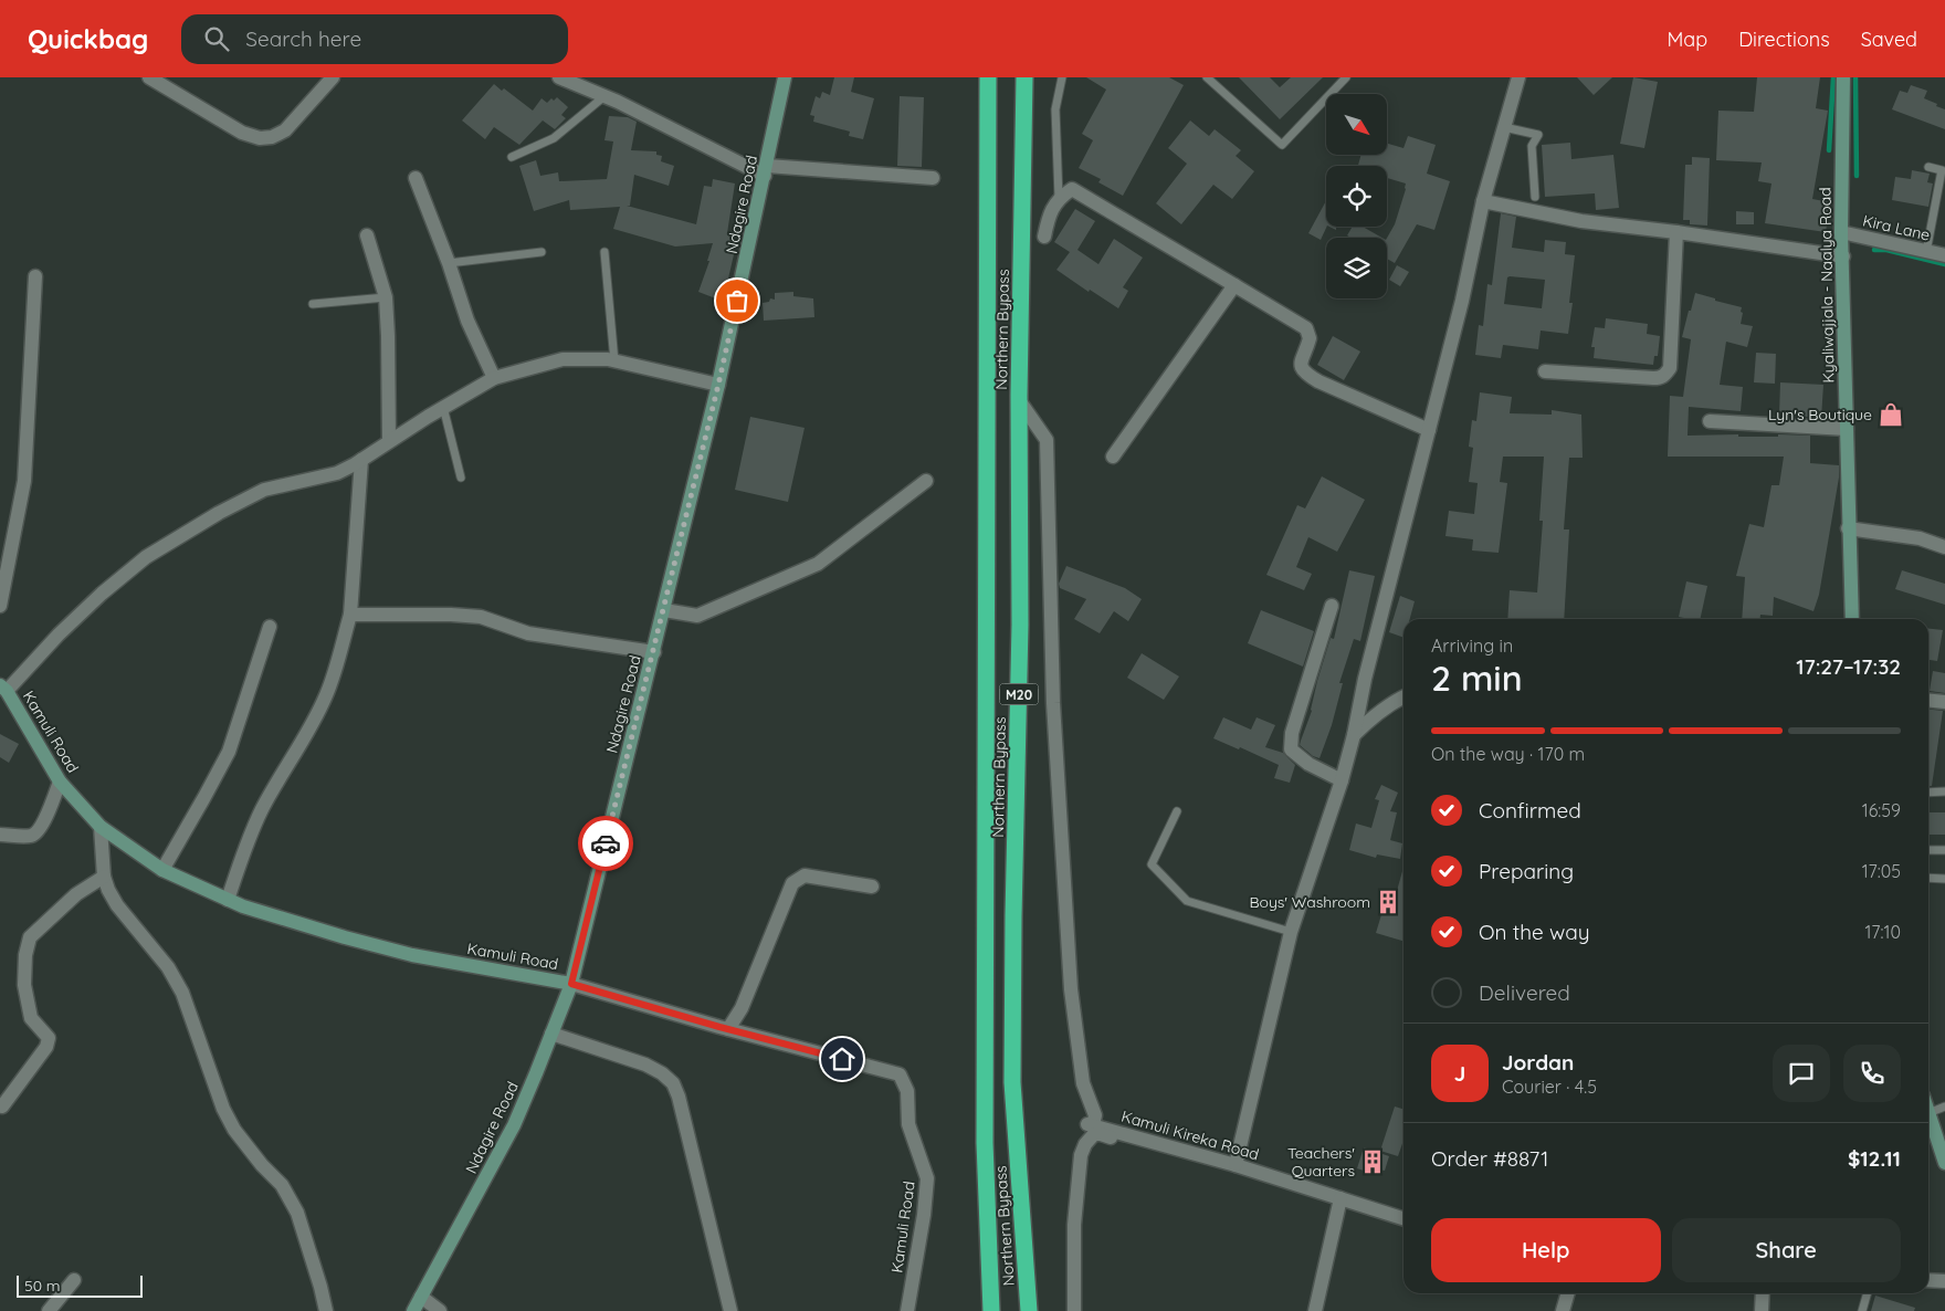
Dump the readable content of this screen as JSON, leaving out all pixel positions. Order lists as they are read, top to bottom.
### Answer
{
  "streets": {
    "highway": ["Northern Bypass", "M20"],
    "street": [
      "Ndagire Road",
      "Kira Lane",
      "Kyaliwajjala - Naalya Road",
      "Kamuli Road",
      "Kamuli Kireka Road"
    ]
  },
  "crossings": [
    ["Ndagire Road", "Kamuli Road"],
    ["Kira Lane", "Kyaliwajjala - Naalya Road"],
    ["Northern Bypass", "Kamuli Kireka Road"]
  ],
  "places": {
    "shop": ["Lyn's Boutique"],
    "building": ["Boys' Washroom", "Teachers' Quarters"]
  },
  "scale_bar": "50 m",
  "north": "bottom right",
  "page": {
    "header": "Quickbag",
    "search": "Search here",
    "nav": ["Map", "Directions", "Saved"],
    "heading": ["2 min", "Arriving in", "17:27–17:32"],
    "panel": [
      "Jordan",
      "Courier · 4.5",
      "Order #8871",
      "$12.11"
    ],
    "bar": "On the way · 170 m",
    "list": [
      ["Confirmed", "16:59"],
      ["Preparing", "17:05"],
      ["On the way", "17:10"],
      "Delivered"
    ],
    "round": "J",
    "buttons": ["Help", "Share"],
    "scale": "50 m"
  }
}
